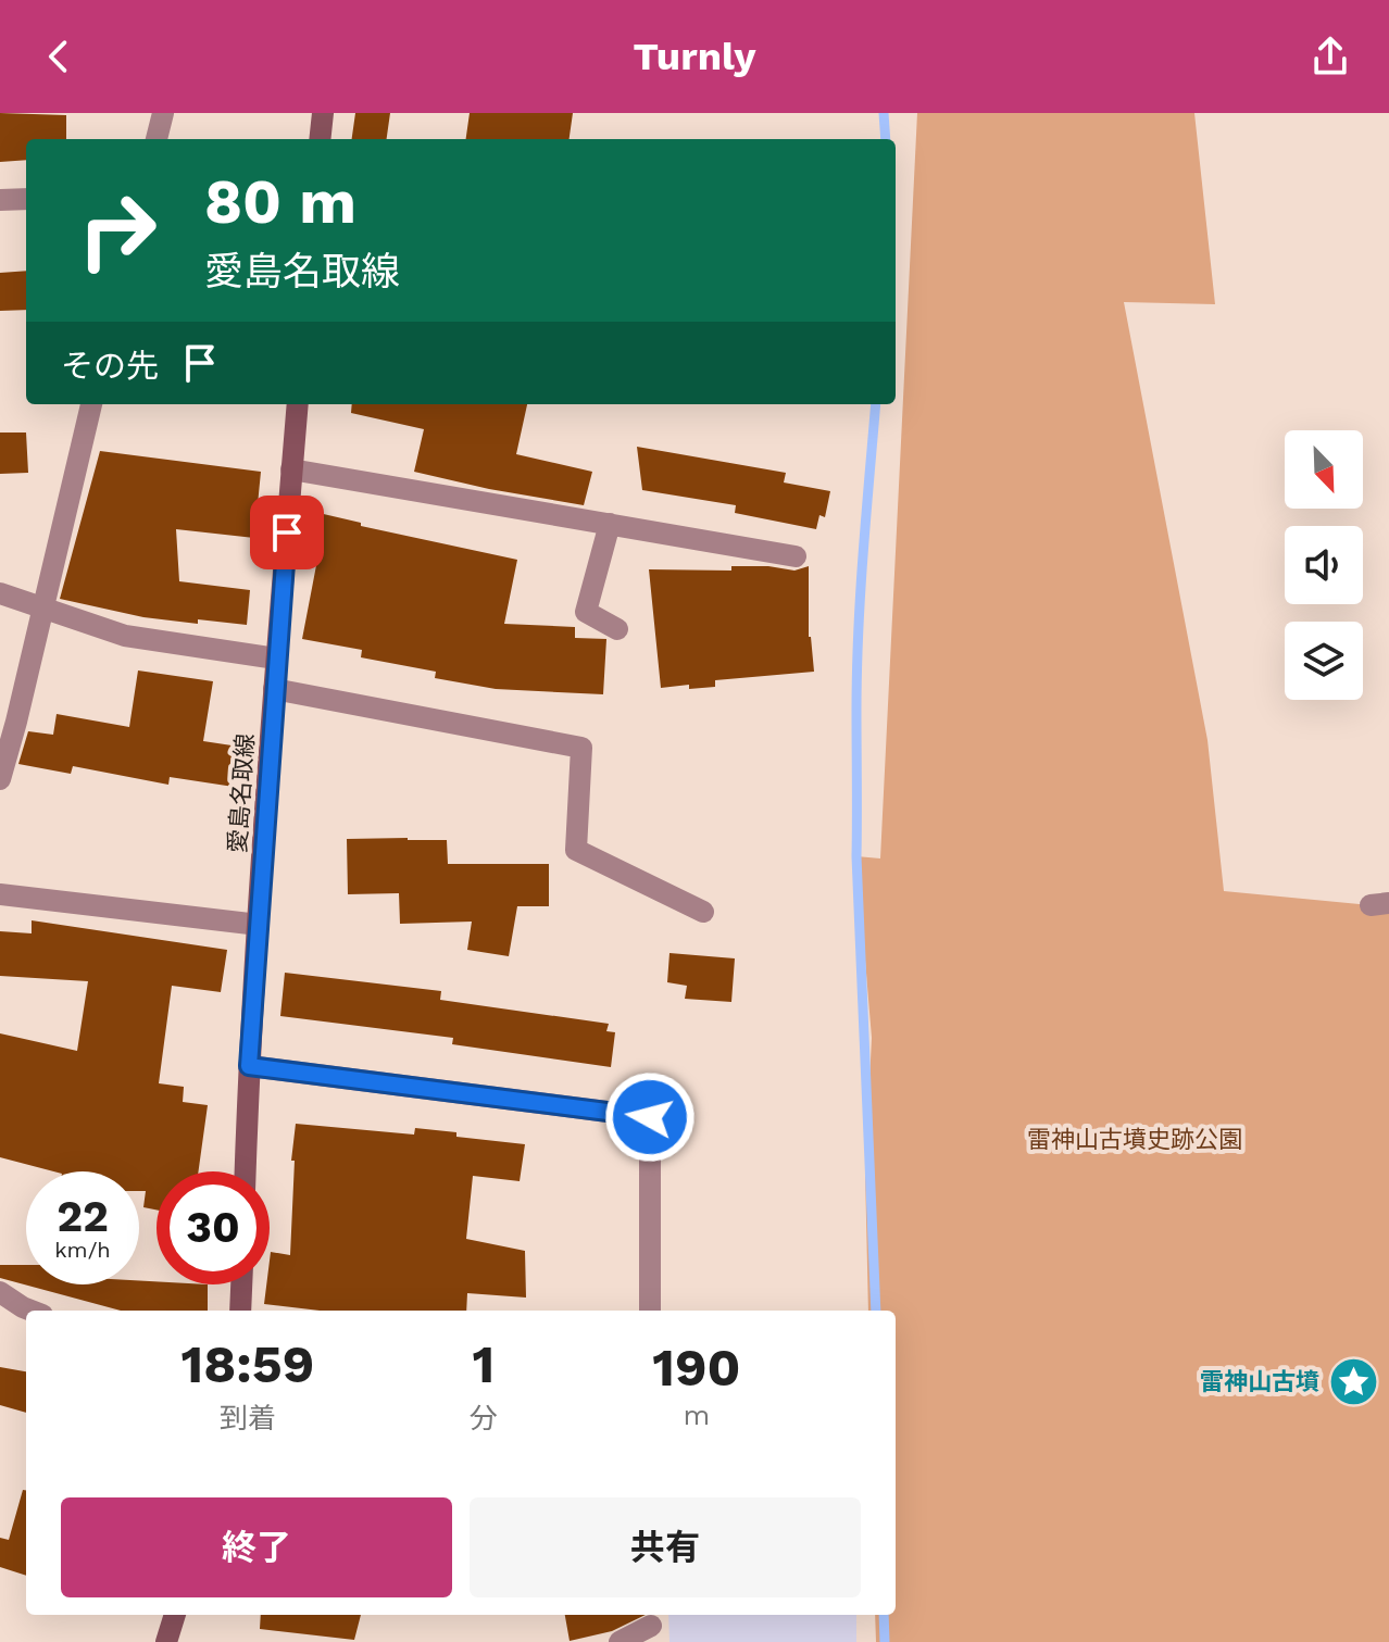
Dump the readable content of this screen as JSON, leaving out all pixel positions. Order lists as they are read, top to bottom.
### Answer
{
  "streets": {
    "main road": ["愛島名取線"]
  },
  "parks": ["雷神山古墳史跡公園"],
  "places": {
    "place": ["雷神山古墳"]
  },
  "north": "bottom right",
  "page": {
    "header": "Turnly",
    "turn": ["80 m", "愛島名取線"],
    "then": "その先",
    "speed": "22 km/h",
    "limit": "30",
    "eta": [
      "18:59",
      "到着",
      "1",
      "分",
      "190",
      "m"
    ],
    "buttons": ["終了", "共有"]
  }
}
